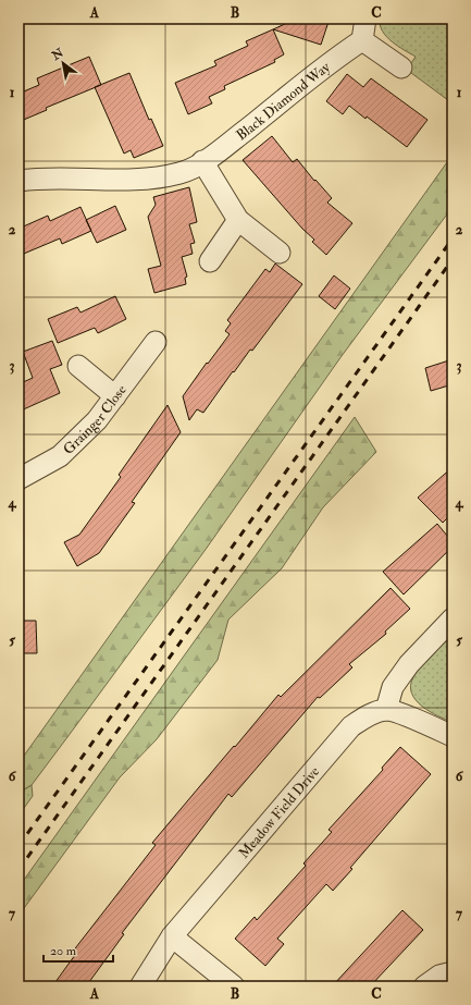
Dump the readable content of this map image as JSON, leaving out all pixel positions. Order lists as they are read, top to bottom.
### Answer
{
  "streets": {
    "street": ["Black Diamond Way", "Grainger Close", "Meadow Field Drive"]
  },
  "scale_bar": "20 m",
  "north": "top left",
  "grid": {
    "columns": ["A", "B", "C"],
    "rows": [
      "1",
      "2",
      "3",
      "4",
      "5",
      "6",
      "7"
    ]
  }
}
